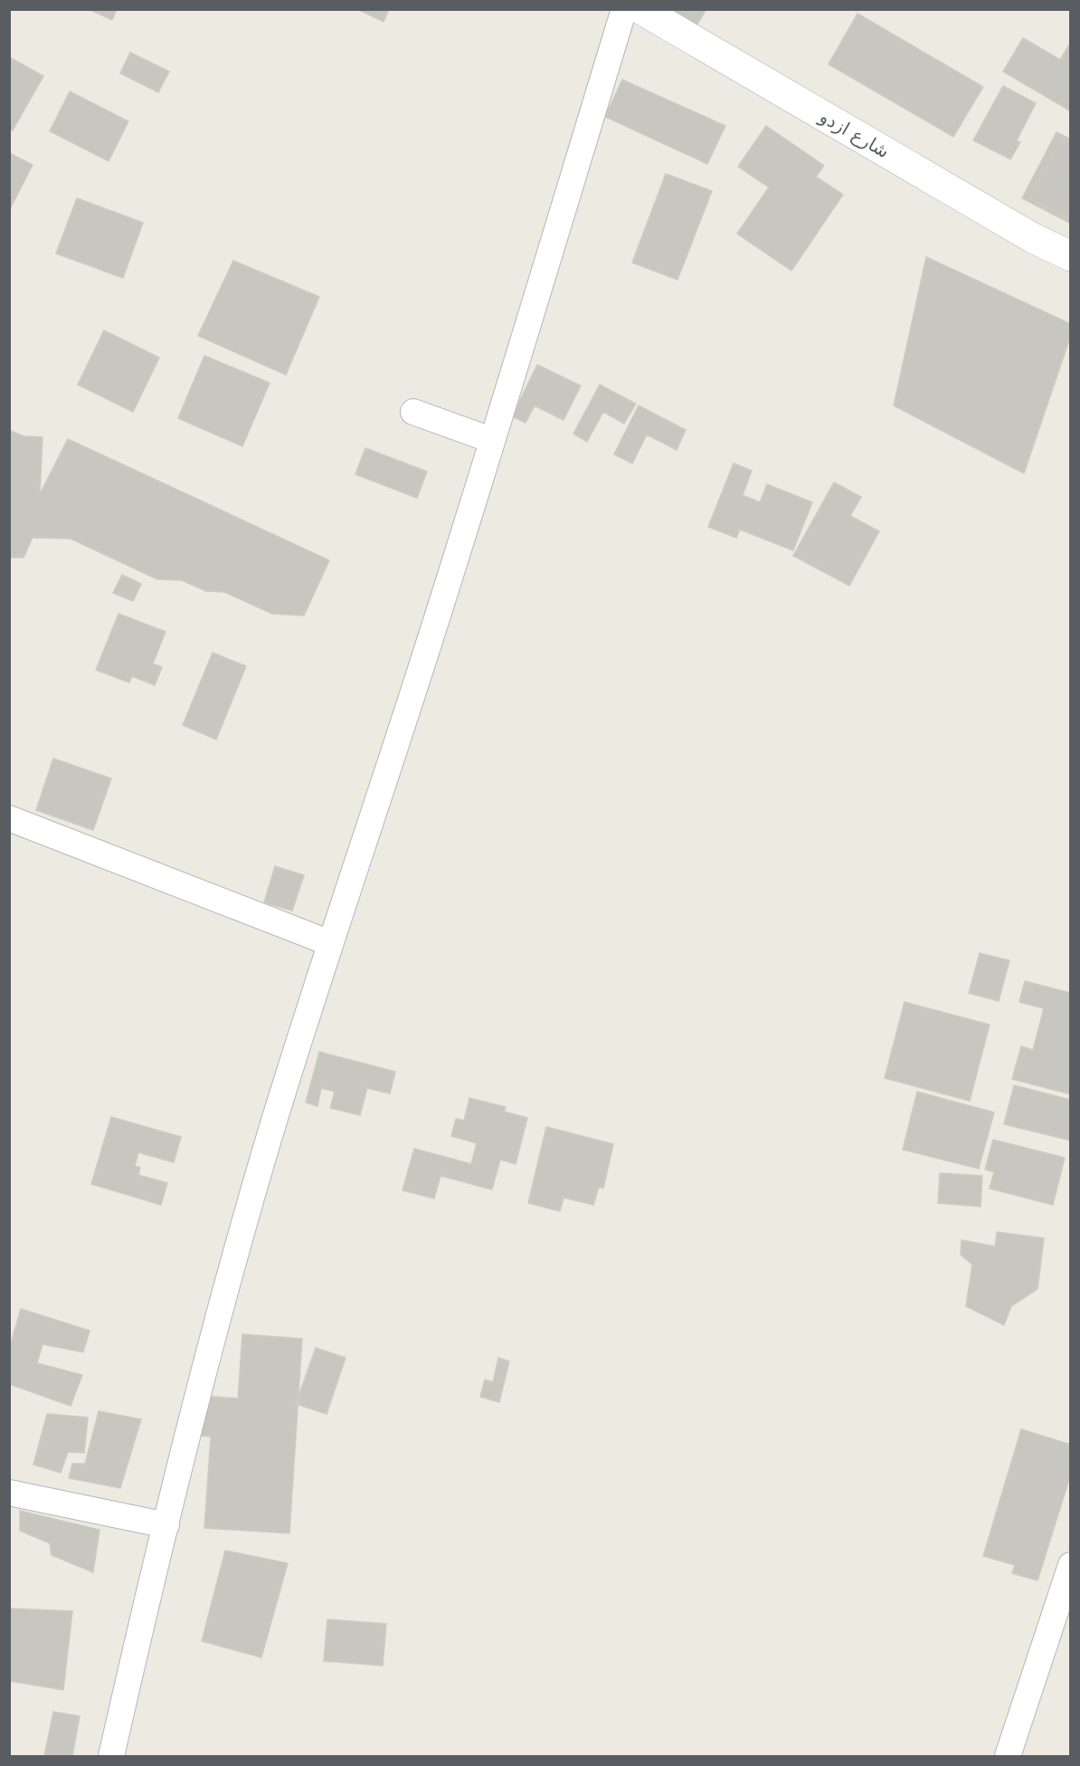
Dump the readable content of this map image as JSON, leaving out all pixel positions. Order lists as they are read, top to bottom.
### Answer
{
  "streets": {
    "street": ["شارع ازدو"]
  }
}
